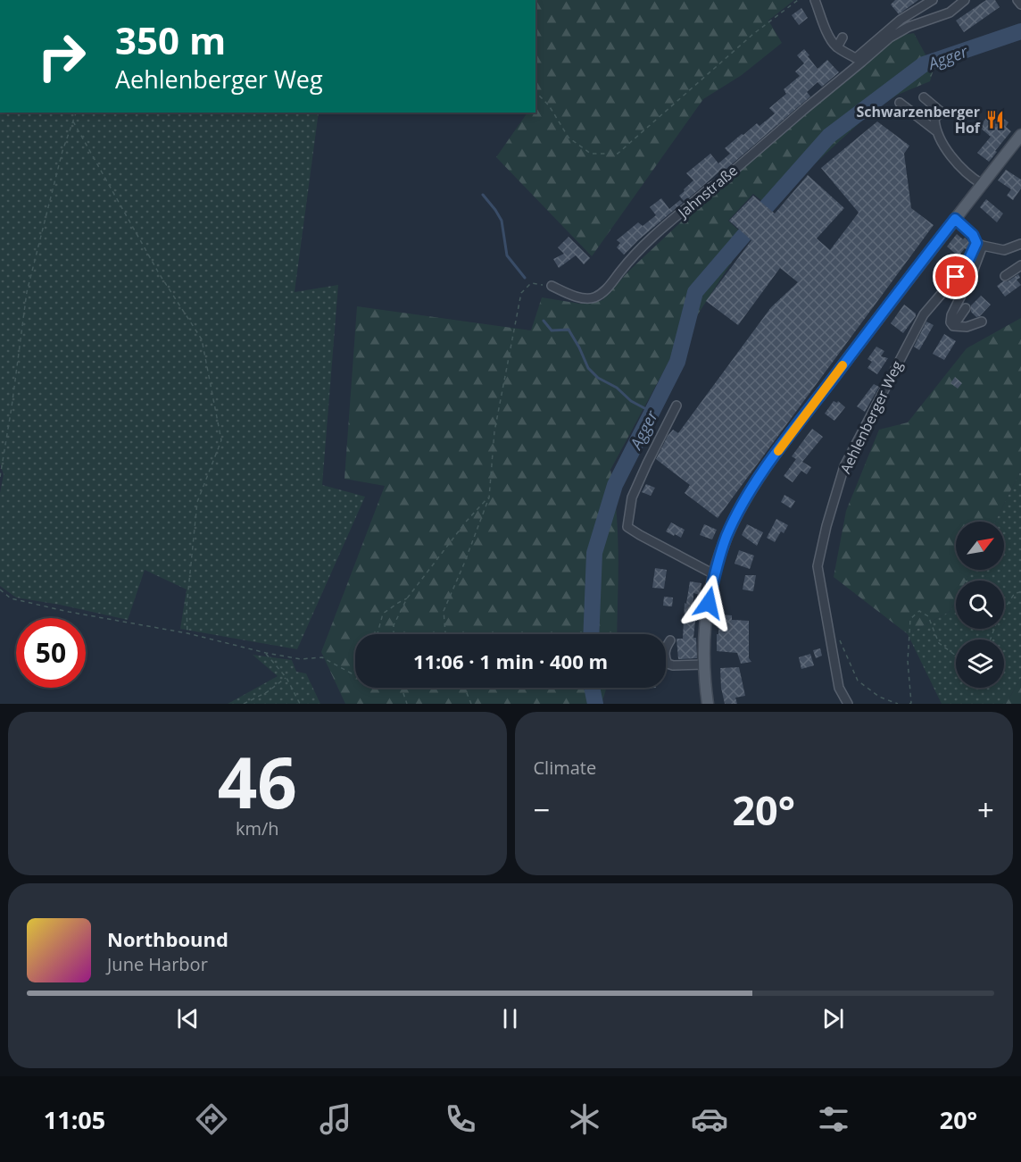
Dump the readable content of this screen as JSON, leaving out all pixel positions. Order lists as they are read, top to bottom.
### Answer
{
  "streets": {
    "street": ["Jahnstraße", "Aehlenberger Weg"]
  },
  "water": ["Agger"],
  "places": {
    "restaurant": ["Schwarzenberger Hof"]
  },
  "north": "top right",
  "page": {
    "turn": ["350 m", "Aehlenberger Weg"],
    "limit": "50",
    "trip": "11:06 · 1 min · 400 m",
    "tile": [
      ["46", "km/h"],
      "Climate"
    ],
    "heat": ["−", "20°", "+"],
    "song": ["Northbound", "June Harbor"],
    "tabs": ["11:05", "20°"]
  }
}
